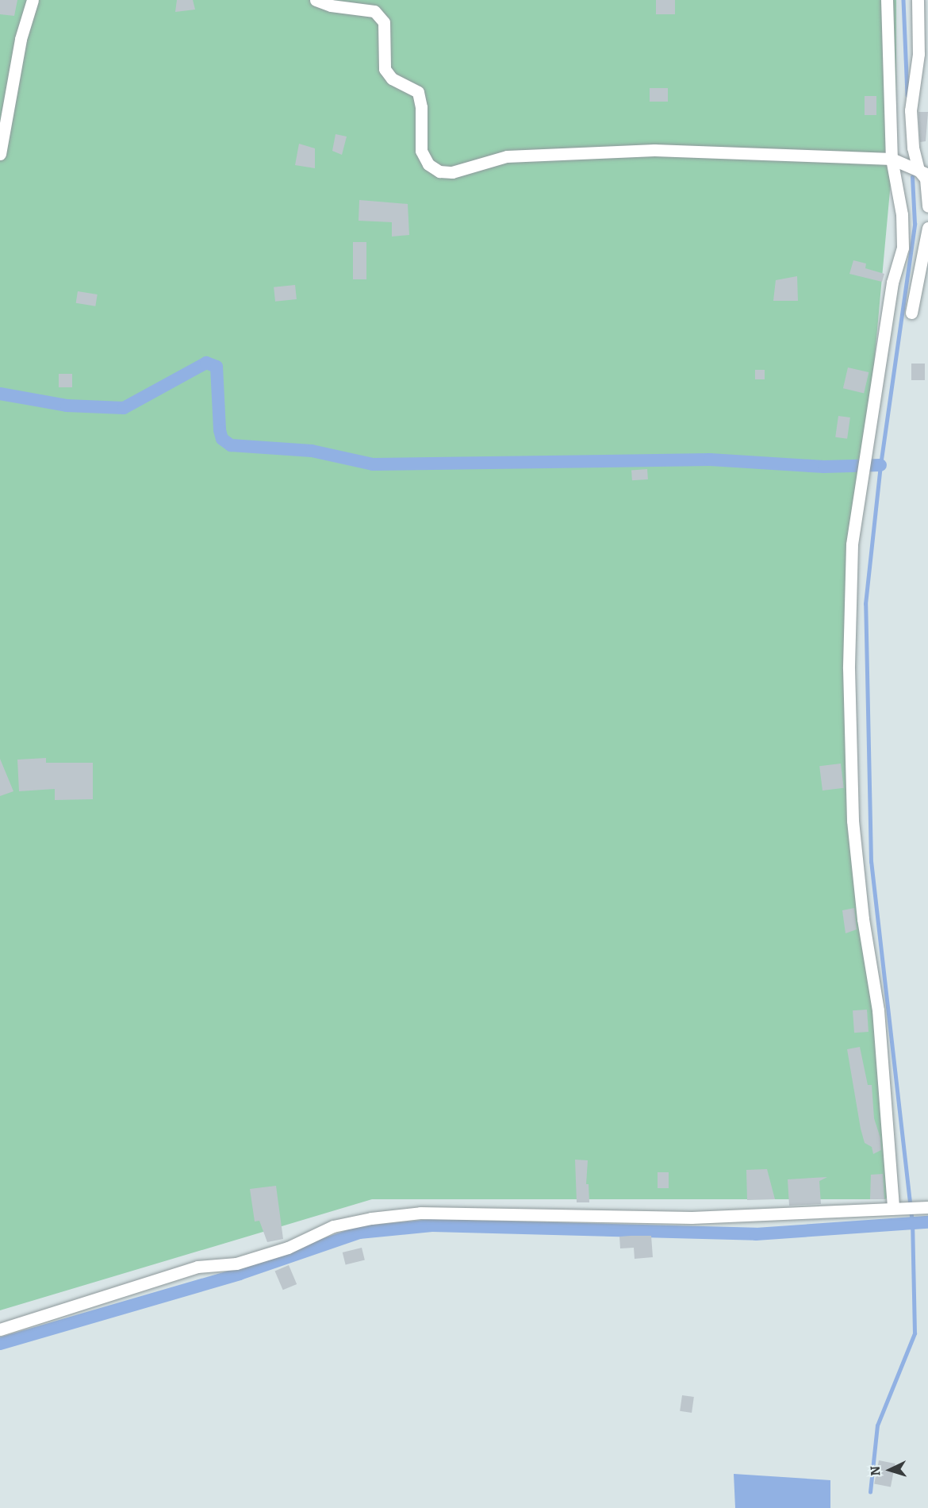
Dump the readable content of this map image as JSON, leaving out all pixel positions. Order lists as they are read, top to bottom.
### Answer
{
  "north": "left"
}
